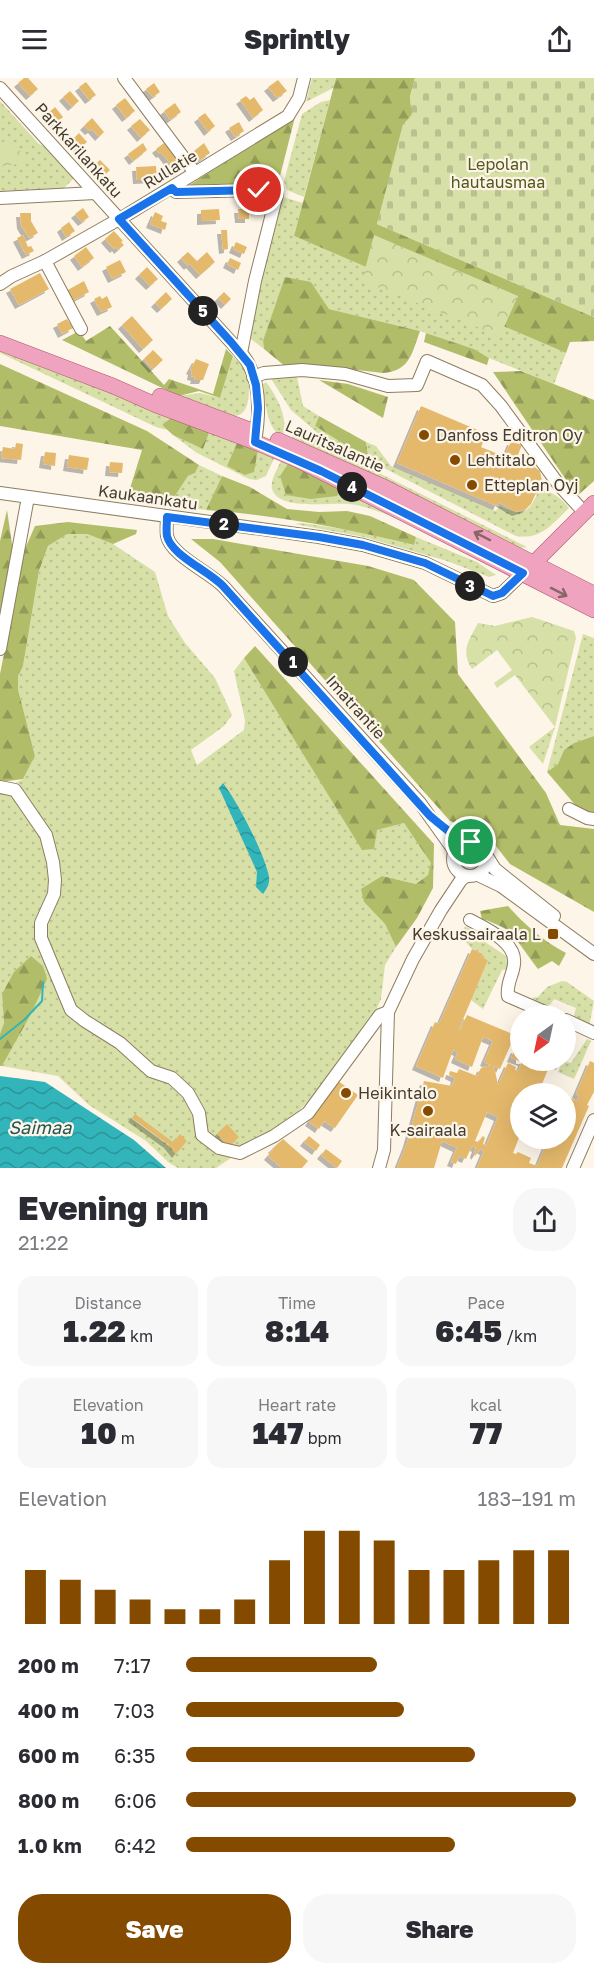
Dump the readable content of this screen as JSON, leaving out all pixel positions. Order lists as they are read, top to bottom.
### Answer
{
  "streets": {
    "main road": ["Lauritsalantie"],
    "street": [
      "Parkkarilankatu",
      "Rullatie",
      "Kaukaankatu",
      "Imatrantie"
    ]
  },
  "crossings": [
    ["Parkkarilankatu", "Rullatie"],
    ["Parkkarilankatu", "Lauritsalantie"],
    ["Lauritsalantie", "Kaukaankatu"],
    ["Kaukaankatu", "Imatrantie"]
  ],
  "water": ["Saimaa"],
  "parks": ["Lepolan hautausmaa"],
  "places": {
    "other": [
      "Danfoss Editron Oy",
      "Lehtitalo",
      "Etteplan Oyj",
      "Heikintalo",
      "K-sairaala"
    ],
    "transit": ["Keskussairaala L"]
  },
  "north": "bottom left",
  "page": {
    "header": "Sprintly",
    "pins": [
      "5",
      "4",
      "2",
      "3",
      "1"
    ],
    "heading": ["Evening run", "21:22"],
    "stats": [
      ["Distance", "1.22 km"],
      ["Time", "8:14"],
      ["Pace", "6:45 /km"],
      ["Elevation", "10 m"],
      ["Heart rate", "147 bpm"],
      ["kcal", "77"]
    ],
    "chart": ["Elevation", "183–191 m"],
    "list": [
      {
        "name": "200 m",
        "note": "7:17"
      },
      {
        "name": "400 m",
        "note": "7:03"
      },
      {
        "name": "600 m",
        "note": "6:35"
      },
      {
        "name": "800 m",
        "note": "6:06"
      },
      {
        "name": "1.0 km",
        "note": "6:42"
      }
    ],
    "buttons": ["Save", "Share"]
  }
}
